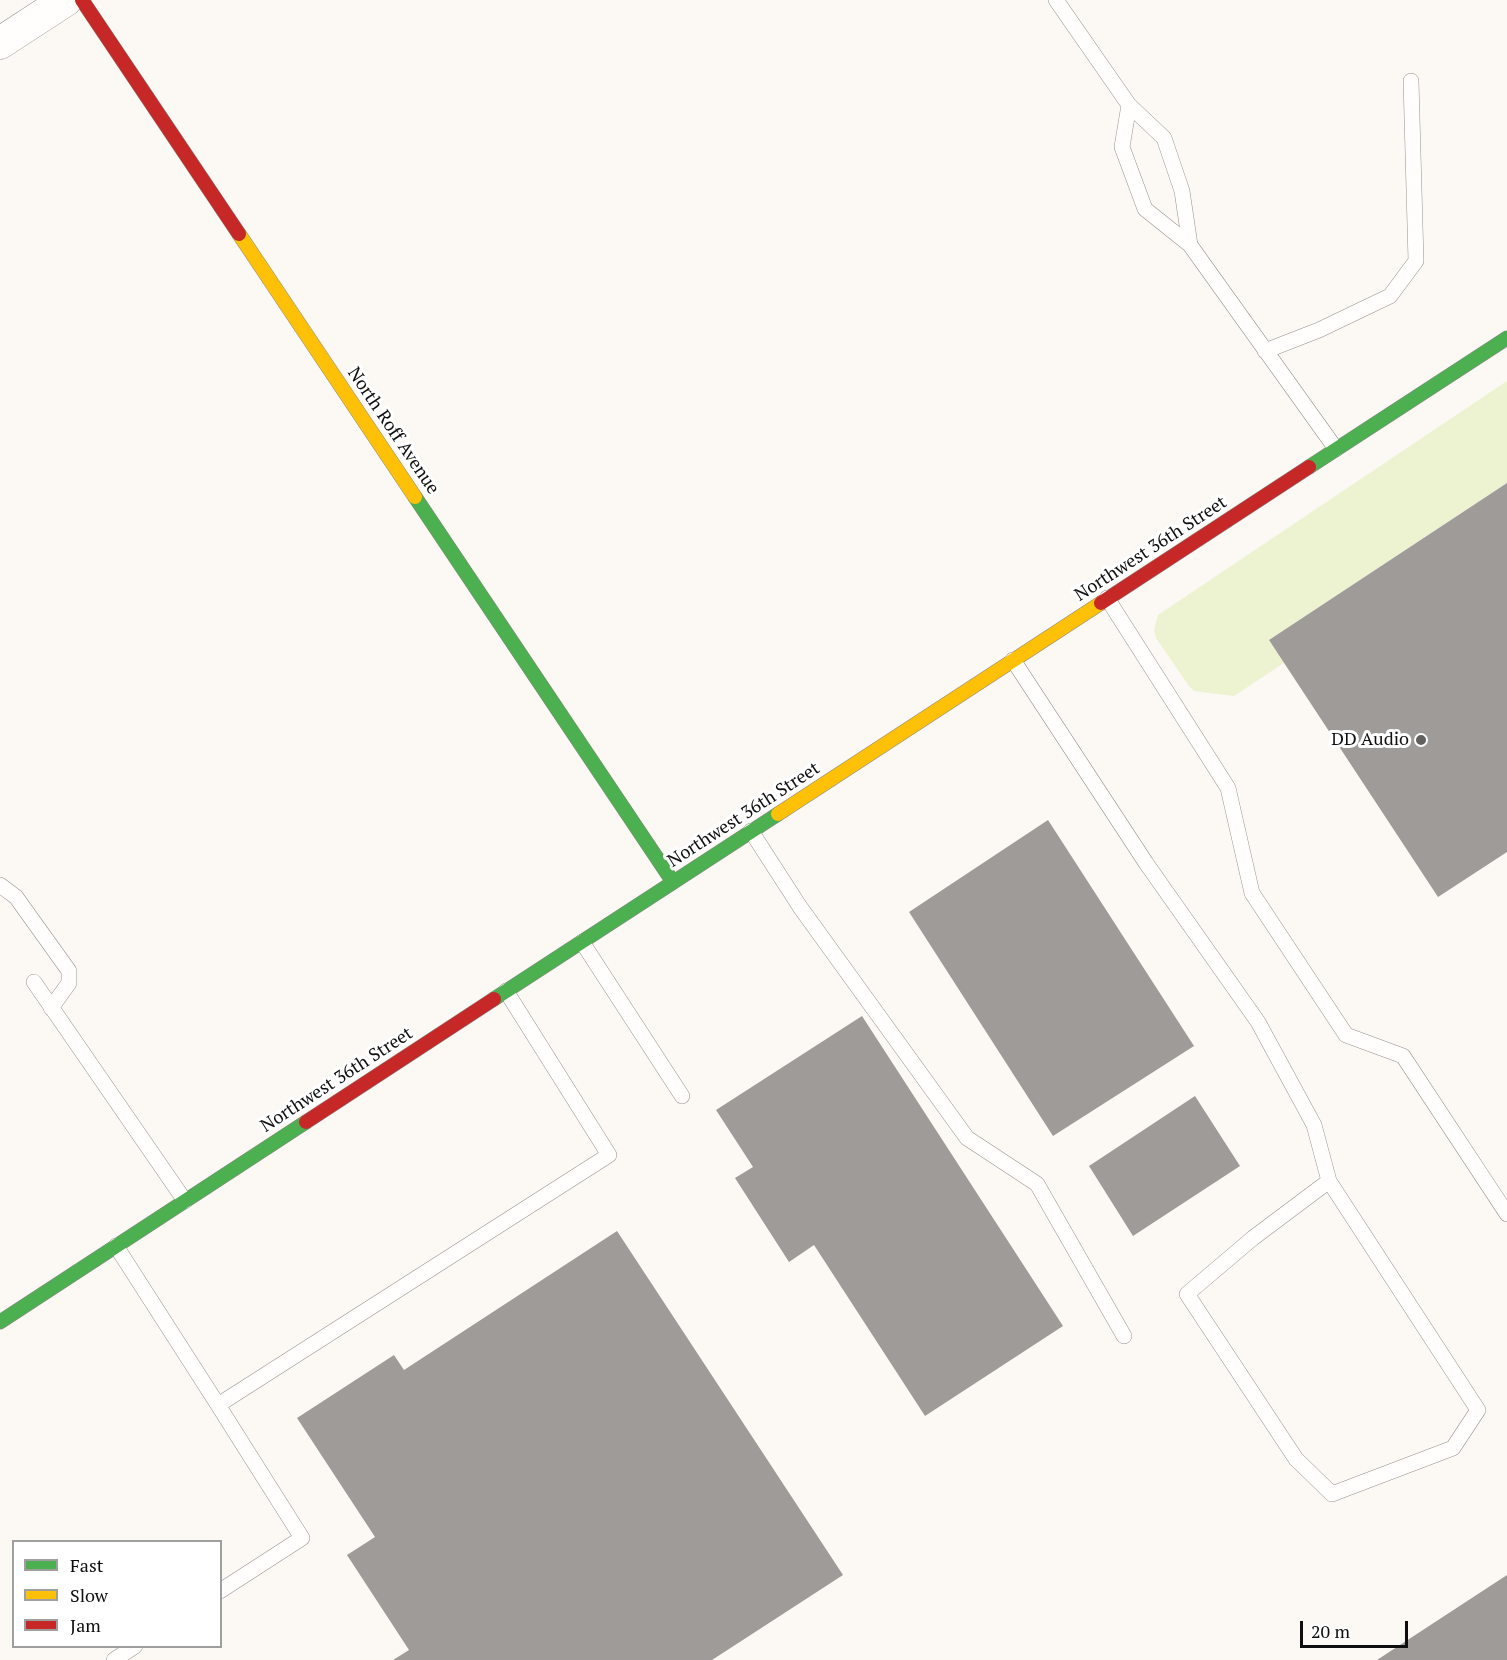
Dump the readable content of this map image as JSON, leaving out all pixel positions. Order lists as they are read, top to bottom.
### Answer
{
  "streets": {
    "main road": ["North Roff Avenue", "Northwest 36th Street"]
  },
  "crossings": [
    ["North Roff Avenue", "Northwest 36th Street"]
  ],
  "places": ["DD Audio"],
  "legend": ["Fast", "Slow", "Jam"],
  "scale_bar": "20 m"
}
